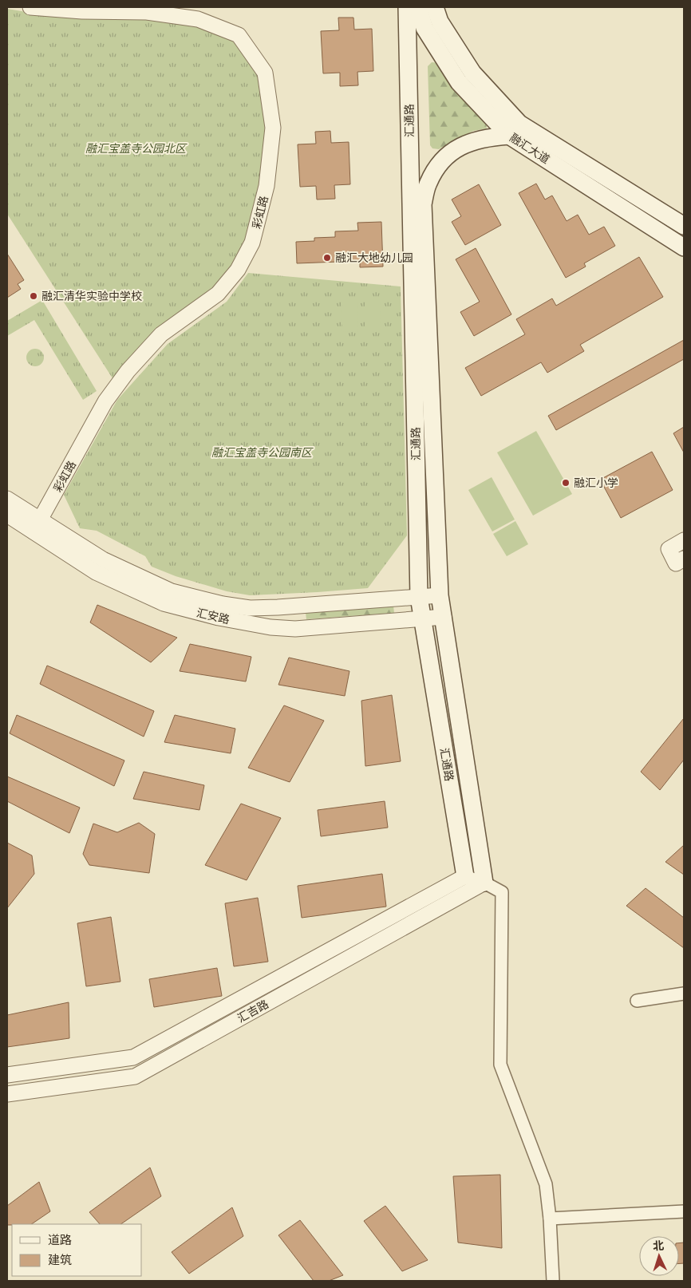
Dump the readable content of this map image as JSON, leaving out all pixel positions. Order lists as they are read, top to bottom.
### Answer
{
  "streets": {
    "main road": ["汇通路", "融汇大道"],
    "street": ["彩虹路", "汇安路", "汇吉路"]
  },
  "crossings": [
    ["汇通路", "融汇大道"],
    ["汇通路", "汇安路"],
    ["汇通路", "汇吉路"],
    ["彩虹路", "汇安路"]
  ],
  "parks": ["融汇宝盖寺公园北区", "融汇宝盖寺公园南区"],
  "places": ["融汇大地幼儿园", "融汇清华实验中学校", "融汇小学"],
  "legend": ["道路", "建筑"],
  "north": "top"
}
